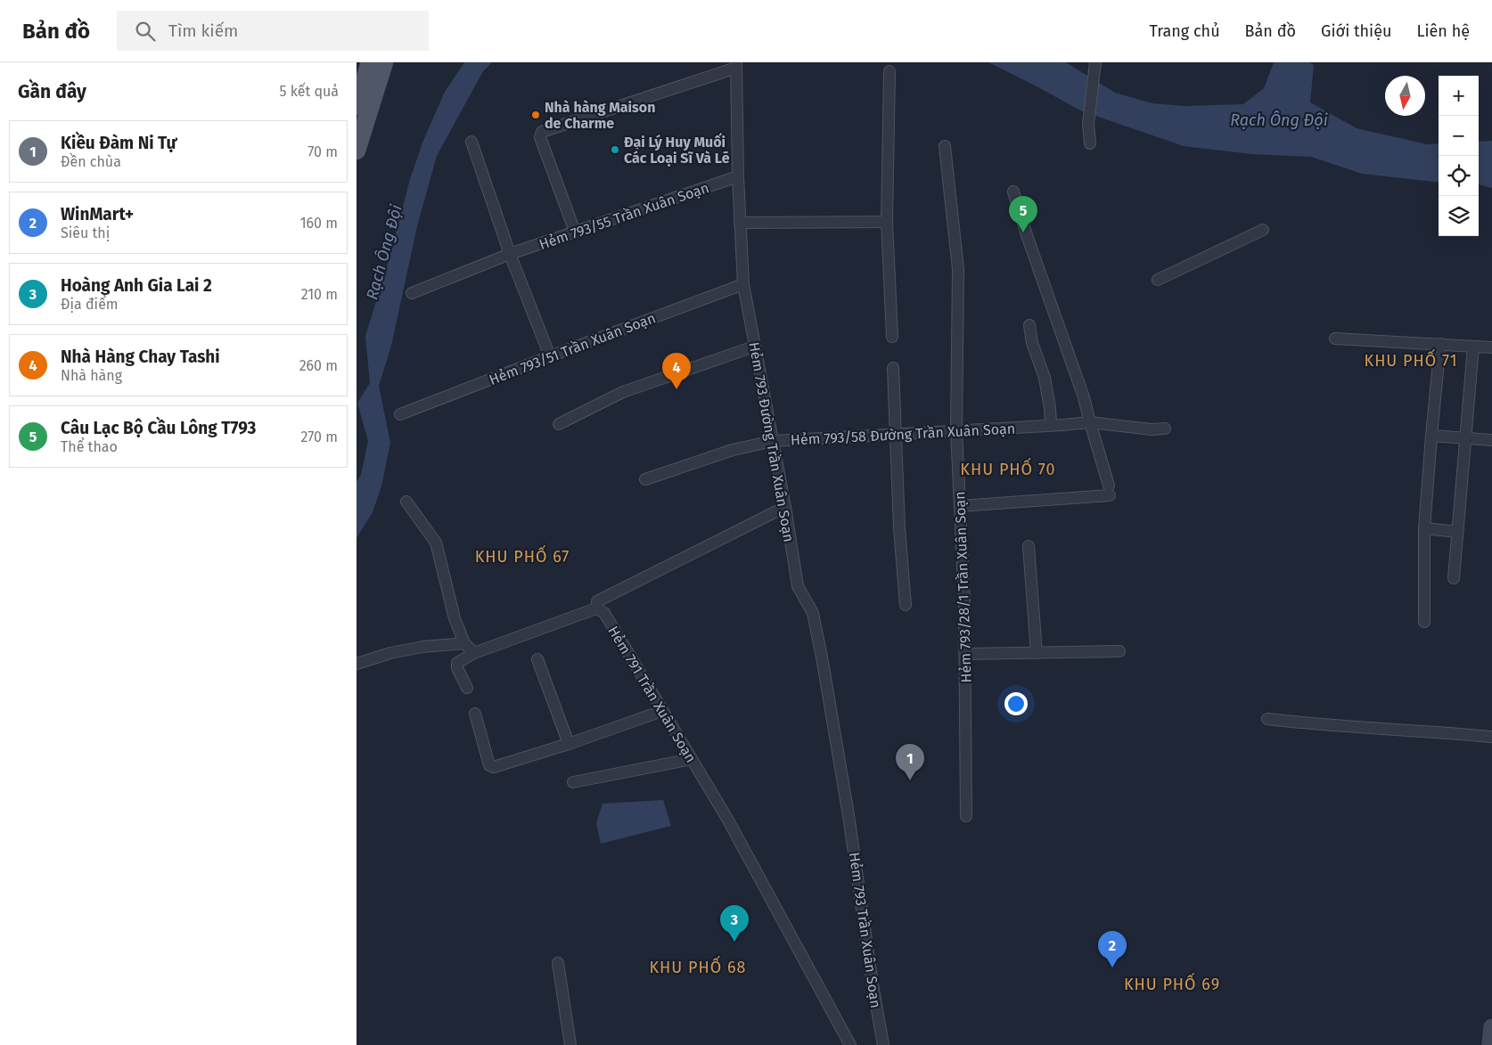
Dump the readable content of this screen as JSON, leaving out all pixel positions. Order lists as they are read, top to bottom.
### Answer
{
  "streets": {
    "street": [
      "Hẻm 793/55 Trần Xuân Soạn",
      "Hẻm 793/51 Trần Xuân Soạn",
      "Hẻm 793/58 Đường Trần Xuân Soạn",
      "Hẻm 793 Đường Trần Xuân Soạn",
      "Hẻm 793/28/1 Trần Xuân Soạn",
      "Hẻm 791 Trần Xuân Soạn",
      "Hẻm 793 Trần Xuân Soạn"
    ]
  },
  "crossings": [
    ["Hẻm 793/55 Trần Xuân Soạn", "Hẻm 793 Đường Trần Xuân Soạn"],
    ["Hẻm 793/51 Trần Xuân Soạn", "Hẻm 793 Đường Trần Xuân Soạn"],
    ["Hẻm 793/58 Đường Trần Xuân Soạn", "Hẻm 793 Đường Trần Xuân Soạn"],
    ["Hẻm 793/58 Đường Trần Xuân Soạn", "Hẻm 793/28/1 Trần Xuân Soạn"],
    ["Hẻm 793 Đường Trần Xuân Soạn", "Hẻm 793 Trần Xuân Soạn"]
  ],
  "districts": [
    "KHU PHỐ 71",
    "KHU PHỐ 70",
    "KHU PHỐ 67",
    "KHU PHỐ 68",
    "KHU PHỐ 69"
  ],
  "water": ["Rạch Ông Đội"],
  "places": ["Nhà hàng Maison de Charme", "Đại Lý Huy Muối Các Loại Sĩ Và Lẽ"],
  "north": "bottom",
  "page": {
    "header": "Bản đồ",
    "search": "Tìm kiếm",
    "nav": [
      "Trang chủ",
      "Bản đồ",
      "Giới thiệu",
      "Liên hệ"
    ],
    "heading": ["Gần đây", "5 kết quả"],
    "map_buttons": ["+", "−"],
    "list": [
      {
        "mark": "1",
        "name": "Kiều Đàm Ni Tự",
        "note": "Đền chùa",
        "value": "70 m"
      },
      {
        "mark": "2",
        "name": "WinMart+",
        "note": "Siêu thị",
        "value": "160 m"
      },
      {
        "mark": "3",
        "name": "Hoàng Anh Gia Lai 2",
        "note": "Địa điểm",
        "value": "210 m"
      },
      {
        "mark": "4",
        "name": "Nhà Hàng Chay Tashi",
        "note": "Nhà hàng",
        "value": "260 m"
      },
      {
        "mark": "5",
        "name": "Câu Lạc Bộ Cầu Lông T793",
        "note": "Thể thao",
        "value": "270 m"
      }
    ],
    "pins": [
      "5",
      "4",
      "1",
      "3",
      "2"
    ]
  }
}
